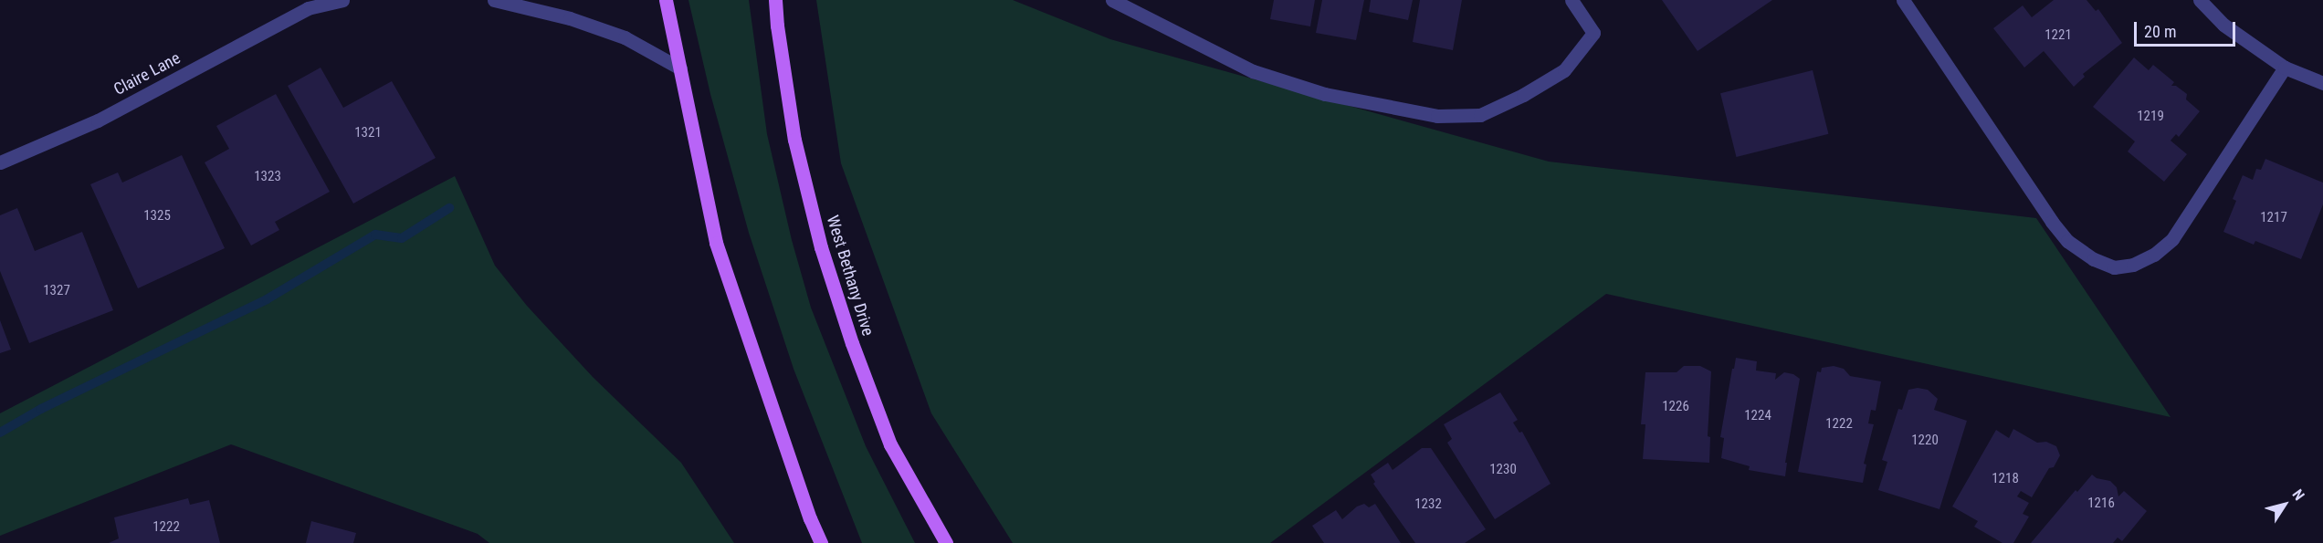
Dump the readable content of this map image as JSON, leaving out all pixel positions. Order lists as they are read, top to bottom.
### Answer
{
  "streets": {
    "main road": ["West Bethany Drive"],
    "street": ["Claire Lane"]
  },
  "house_numbers": [
    "1221",
    "1219",
    "1321",
    "1323",
    "1325",
    "1217",
    "1327",
    "1226",
    "1224",
    "1222",
    "1220",
    "1230",
    "1218",
    "1216",
    "1232",
    "1222"
  ],
  "scale_bar": "20 m",
  "north": "top right"
}
